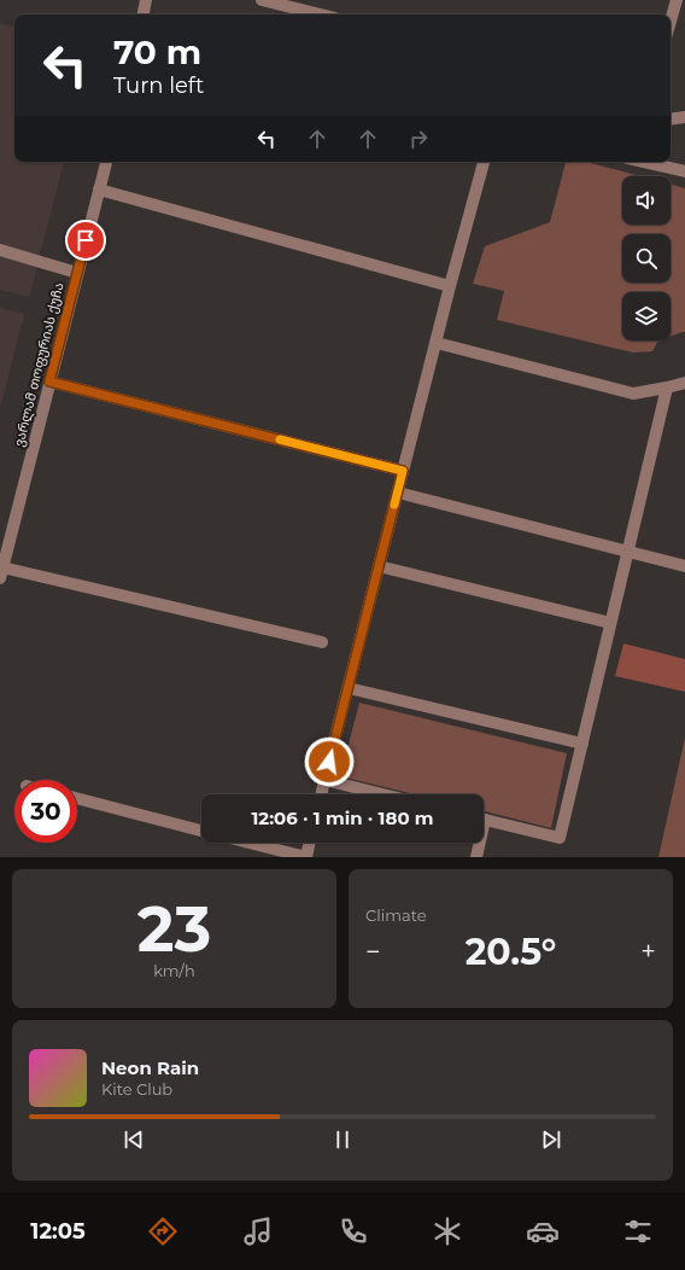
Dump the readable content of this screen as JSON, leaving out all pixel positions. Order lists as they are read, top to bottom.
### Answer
{
  "streets": {
    "street": ["ვარლამ თოფურიას ქუჩა"]
  },
  "page": {
    "turn": ["70 m", "Turn left"],
    "limit": "30",
    "trip": "12:06 · 1 min · 180 m",
    "tile": [
      ["23", "km/h"],
      "Climate"
    ],
    "heat": ["−", "20.5°", "+"],
    "song": ["Neon Rain", "Kite Club"],
    "tabs": "12:05"
  }
}
